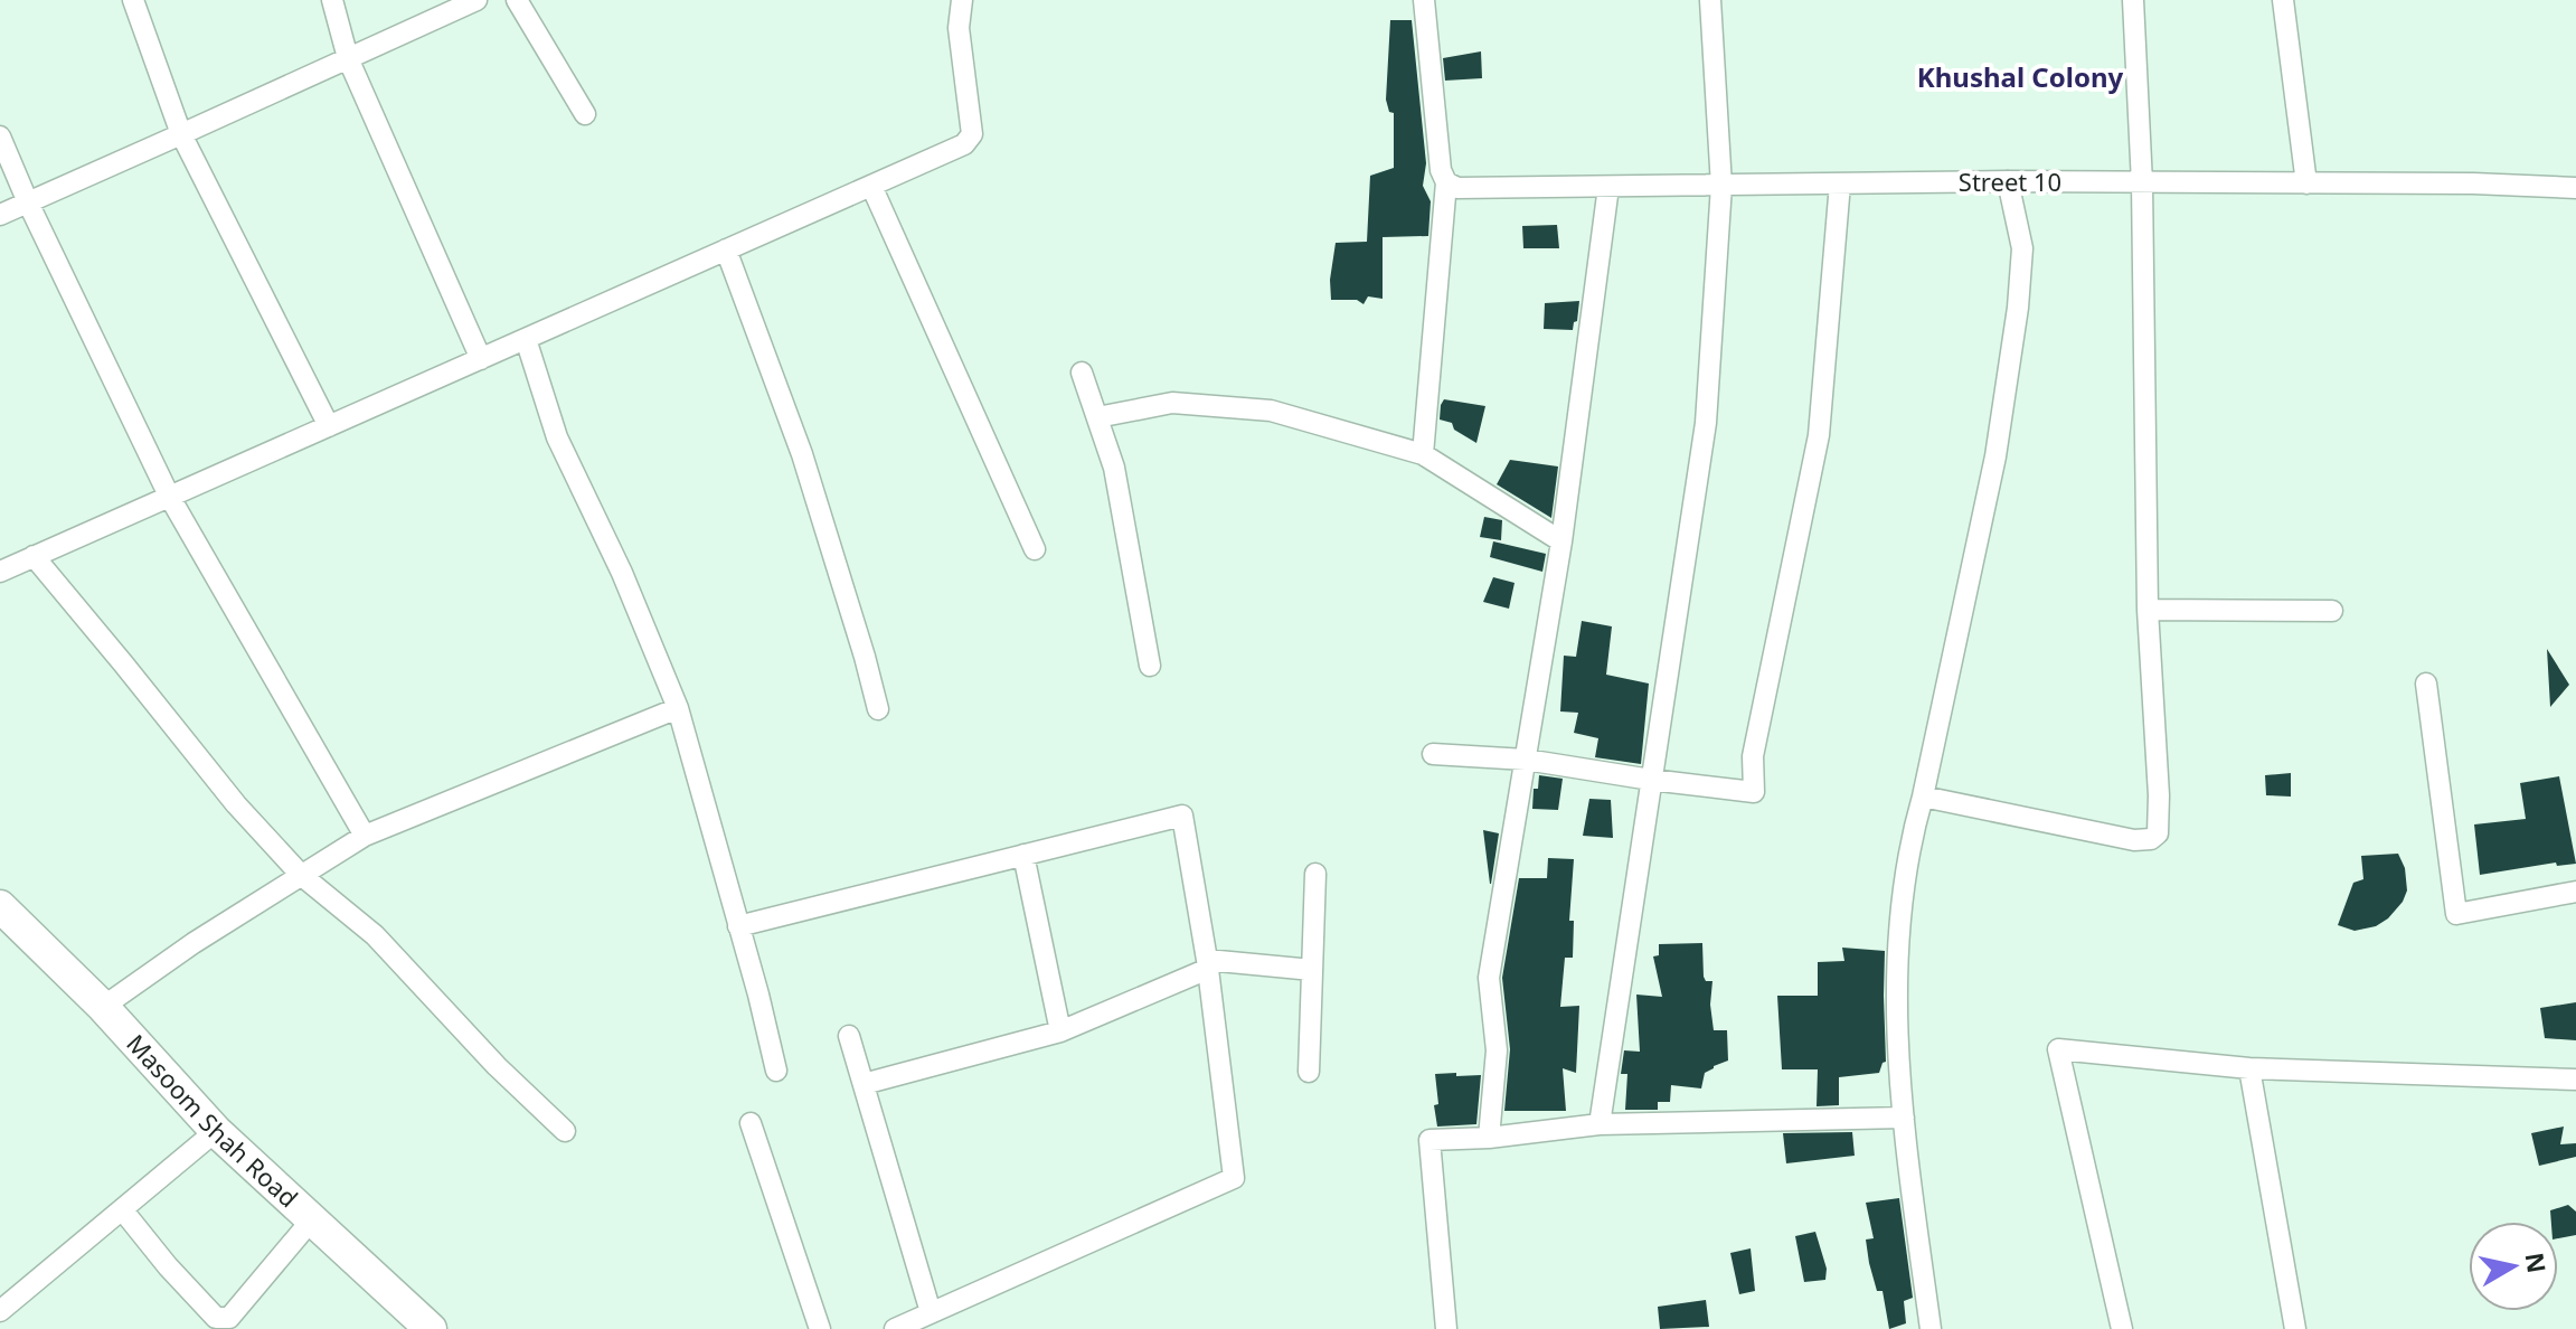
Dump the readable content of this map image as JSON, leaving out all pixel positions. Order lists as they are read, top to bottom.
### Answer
{
  "streets": {
    "main road": ["Masoom Shah Road"],
    "street": ["Street 10"]
  },
  "districts": ["Khushal Colony"],
  "north": "right"
}
